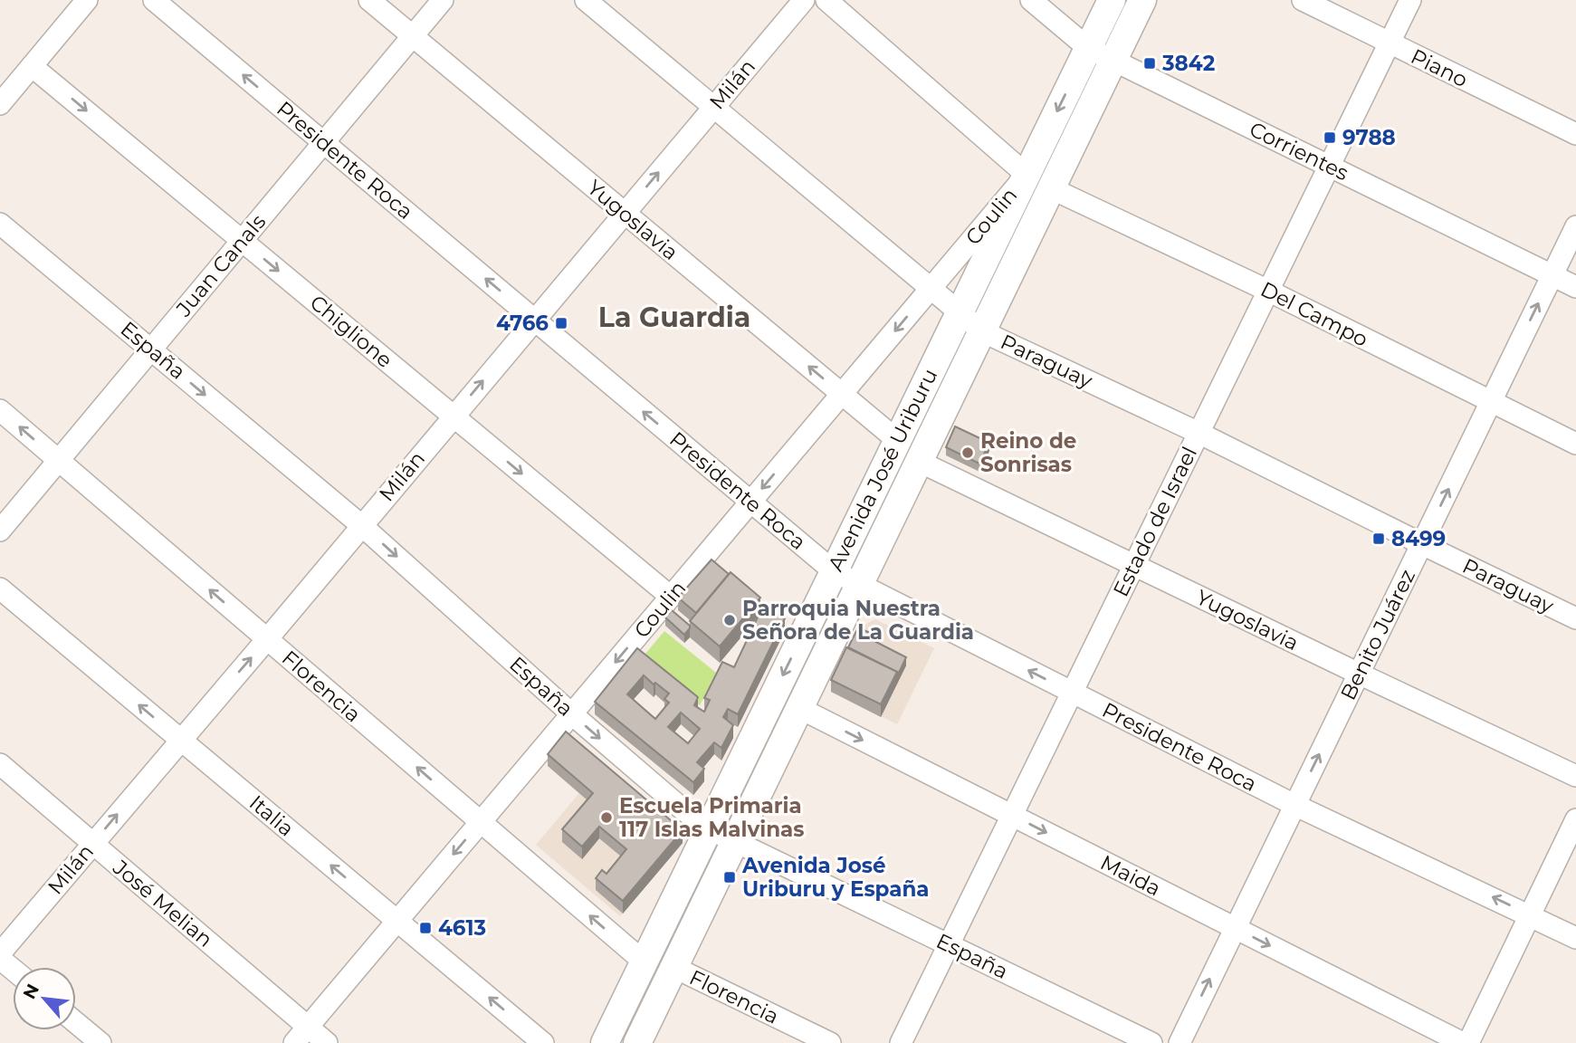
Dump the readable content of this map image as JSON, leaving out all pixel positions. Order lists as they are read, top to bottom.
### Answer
{
  "streets": {
    "main road": ["Avenida José Uriburu"],
    "street": [
      "Piano",
      "Milán",
      "Corrientes",
      "Presidente Roca",
      "Coulin",
      "Yugoslavia",
      "Juan Canals",
      "Del Campo",
      "Chiglione",
      "España",
      "Paraguay",
      "Estado de Israel",
      "Benito Juárez",
      "Florencia",
      "Italia",
      "Maida",
      "José Melian"
    ]
  },
  "crossings": [
    ["Piano", "Estado de Israel"],
    ["Milán", "Presidente Roca"],
    ["Milán", "Yugoslavia"],
    ["Milán", "Chiglione"],
    ["Milán", "España"],
    ["Milán", "Paraguay"],
    ["Milán", "Florencia"],
    ["Milán", "Italia"],
    ["Milán", "José Melian"],
    ["Corrientes", "Avenida José Uriburu"],
    ["Corrientes", "Estado de Israel"],
    ["Corrientes", "Benito Juárez"],
    ["Presidente Roca", "Coulin"],
    ["Presidente Roca", "Juan Canals"],
    ["Presidente Roca", "Avenida José Uriburu"],
    ["Presidente Roca", "Estado de Israel"],
    ["Presidente Roca", "Benito Juárez"],
    ["Coulin", "Yugoslavia"],
    ["Coulin", "Chiglione"],
    ["Coulin", "España"],
    ["Coulin", "Paraguay"],
    ["Coulin", "Avenida José Uriburu"],
    ["Coulin", "Florencia"],
    ["Coulin", "Italia"],
    ["Coulin", "José Melian"],
    ["Yugoslavia", "Juan Canals"],
    ["Yugoslavia", "Avenida José Uriburu"],
    ["Yugoslavia", "Estado de Israel"],
    ["Yugoslavia", "Benito Juárez"],
    ["Juan Canals", "Chiglione"],
    ["Juan Canals", "España"],
    ["Juan Canals", "Florencia"],
    ["Del Campo", "Avenida José Uriburu"],
    ["Del Campo", "Estado de Israel"],
    ["Del Campo", "Benito Juárez"],
    ["España", "Avenida José Uriburu"],
    ["España", "Estado de Israel"],
    ["Paraguay", "Avenida José Uriburu"],
    ["Paraguay", "Estado de Israel"],
    ["Paraguay", "Benito Juárez"],
    ["Avenida José Uriburu", "Florencia"],
    ["Avenida José Uriburu", "Maida"],
    ["Estado de Israel", "Maida"],
    ["Benito Juárez", "Maida"]
  ],
  "one_way": [
    "Milán",
    "Presidente Roca",
    "Coulin",
    "Chiglione",
    "España",
    "Benito Juárez",
    "Florencia",
    "Italia",
    "Maida"
  ],
  "districts": ["La Guardia"],
  "places": {
    "transit": [
      "3842",
      "9788",
      "4766",
      "8499",
      "Avenida José Uriburu y España",
      "4613"
    ],
    "other": ["Reino de Sonrisas", "Parroquia Nuestra Señora de La Guardia", "Escuela Primaria 117 Islas Malvinas"]
  },
  "north": "top left"
}
